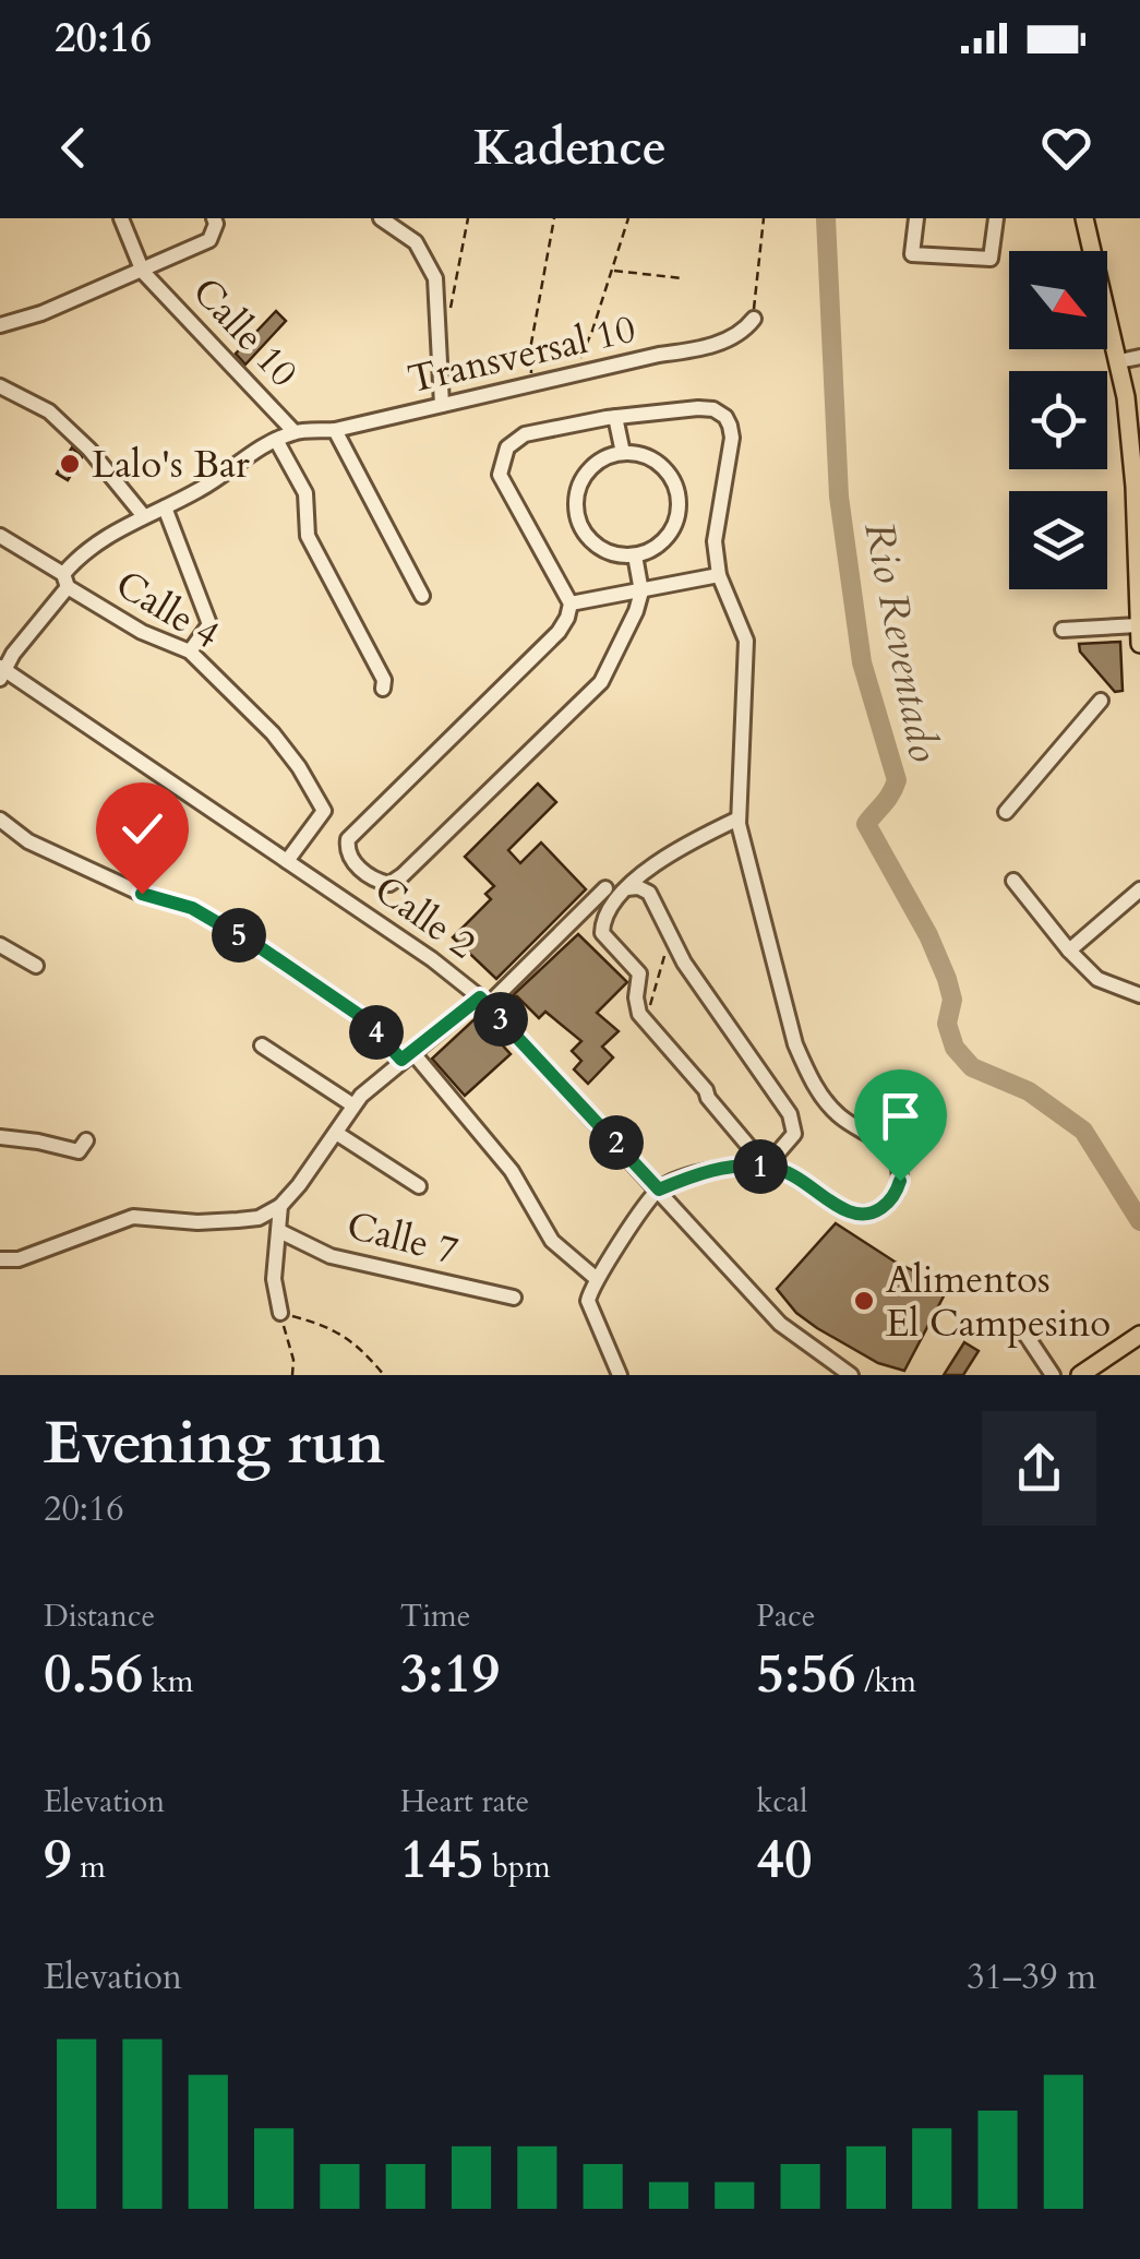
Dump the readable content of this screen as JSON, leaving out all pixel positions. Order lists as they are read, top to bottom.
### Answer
{
  "streets": {
    "street": [
      "Calle 10",
      "Transversal 10",
      "Calle 4",
      "Calle 2",
      "Calle 7"
    ]
  },
  "crossings": [
    ["Calle 10", "Transversal 10"],
    ["Transversal 10", "Calle 4"],
    ["Transversal 10", "Calle 2"],
    ["Calle 4", "Calle 2"]
  ],
  "water": ["Rio Reventado"],
  "places": ["Lalo's Bar", "Alimentos El Campesino"],
  "north": "bottom right",
  "page": {
    "status": "20:16",
    "header": "Kadence",
    "pins": [
      "5",
      "3",
      "4",
      "2",
      "1"
    ],
    "heading": ["Evening run", "20:16"],
    "stats": [
      ["Distance", "0.56 km"],
      ["Time", "3:19"],
      ["Pace", "5:56 /km"],
      ["Elevation", "9 m"],
      ["Heart rate", "145 bpm"],
      ["kcal", "40"]
    ],
    "chart": ["Elevation", "31–39 m"]
  }
}
